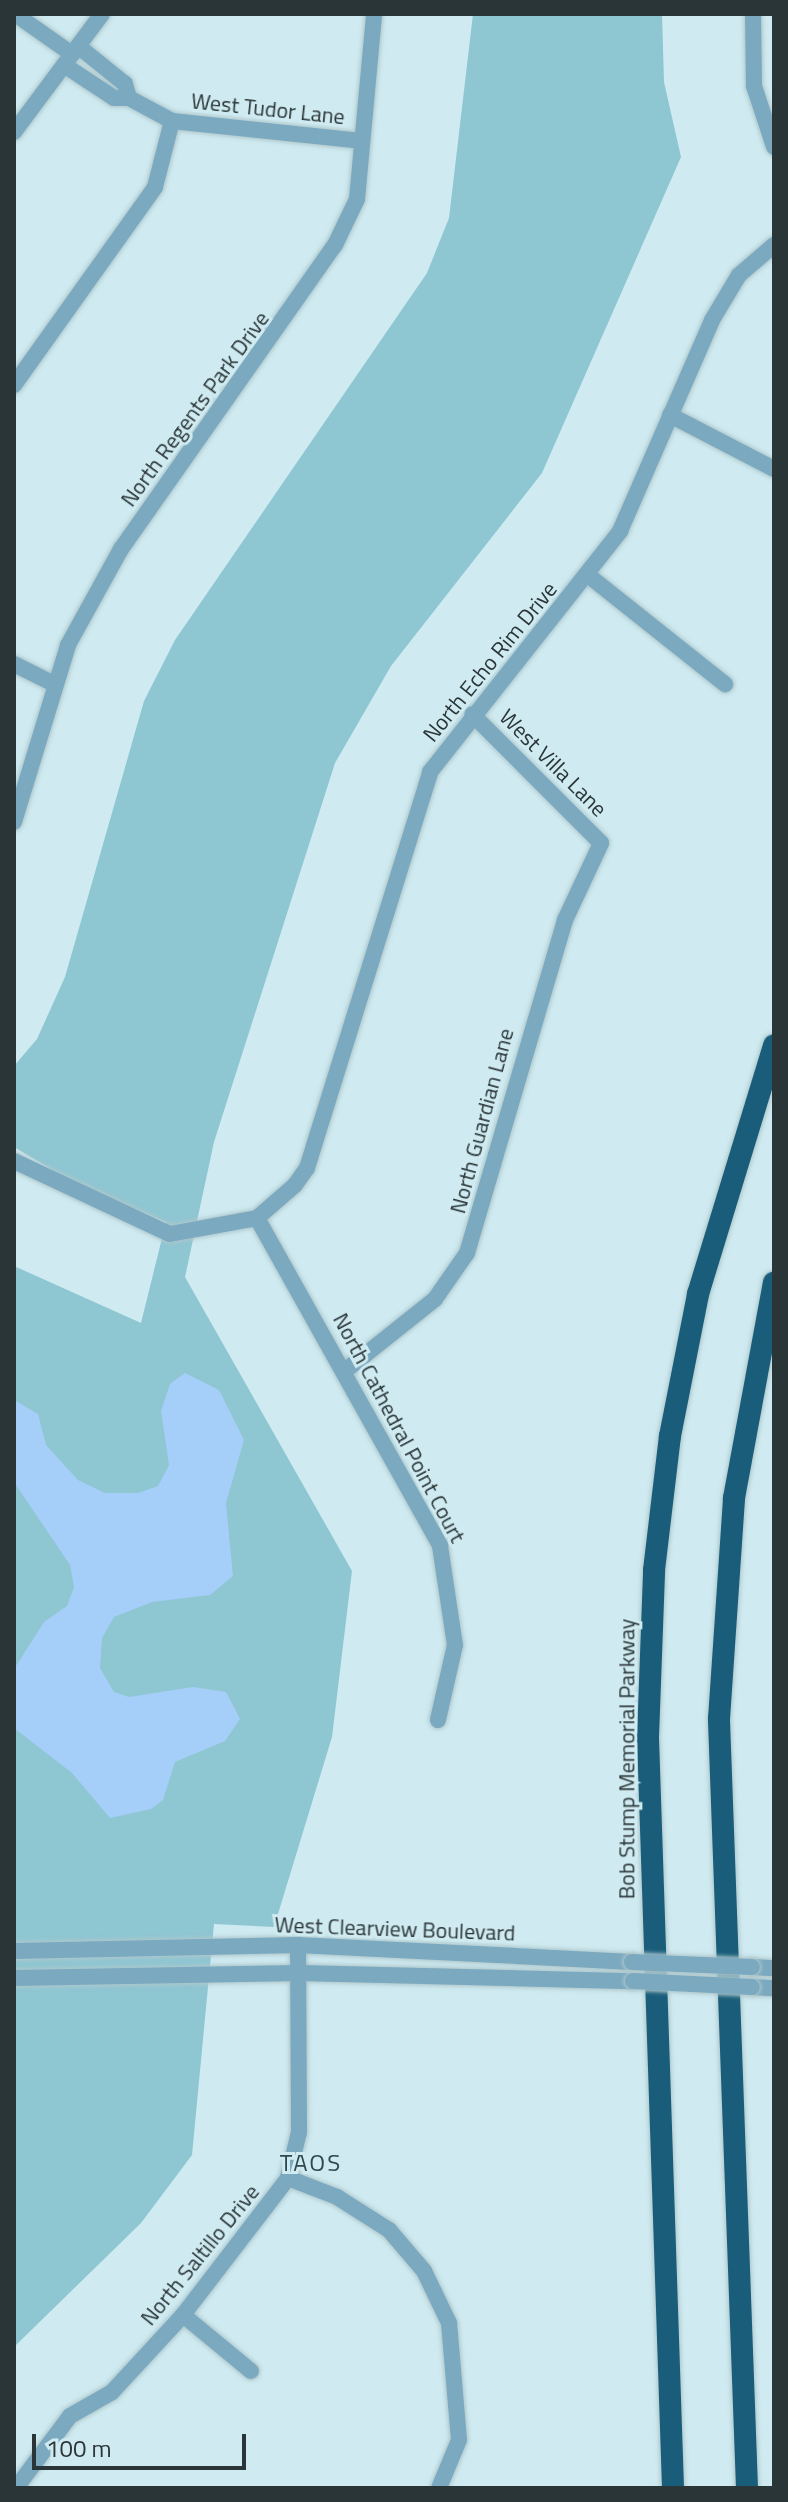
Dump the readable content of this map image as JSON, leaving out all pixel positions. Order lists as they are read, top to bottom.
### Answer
{
  "streets": {
    "highway": ["Bob Stump Memorial Parkway"],
    "street": [
      "West Tudor Lane",
      "North Regents Park Drive",
      "North Echo Rim Drive",
      "West Villa Lane",
      "North Guardian Lane",
      "North Cathedral Point Court",
      "West Clearview Boulevard",
      "North Saltillo Drive"
    ]
  },
  "crossings": [
    ["West Tudor Lane", "North Regents Park Drive"],
    ["North Echo Rim Drive", "West Villa Lane"],
    ["North Echo Rim Drive", "North Cathedral Point Court"],
    ["West Villa Lane", "North Guardian Lane"],
    ["North Guardian Lane", "North Cathedral Point Court"],
    ["West Clearview Boulevard", "North Saltillo Drive"]
  ],
  "districts": ["TAOS"],
  "scale_bar": "100 m"
}
